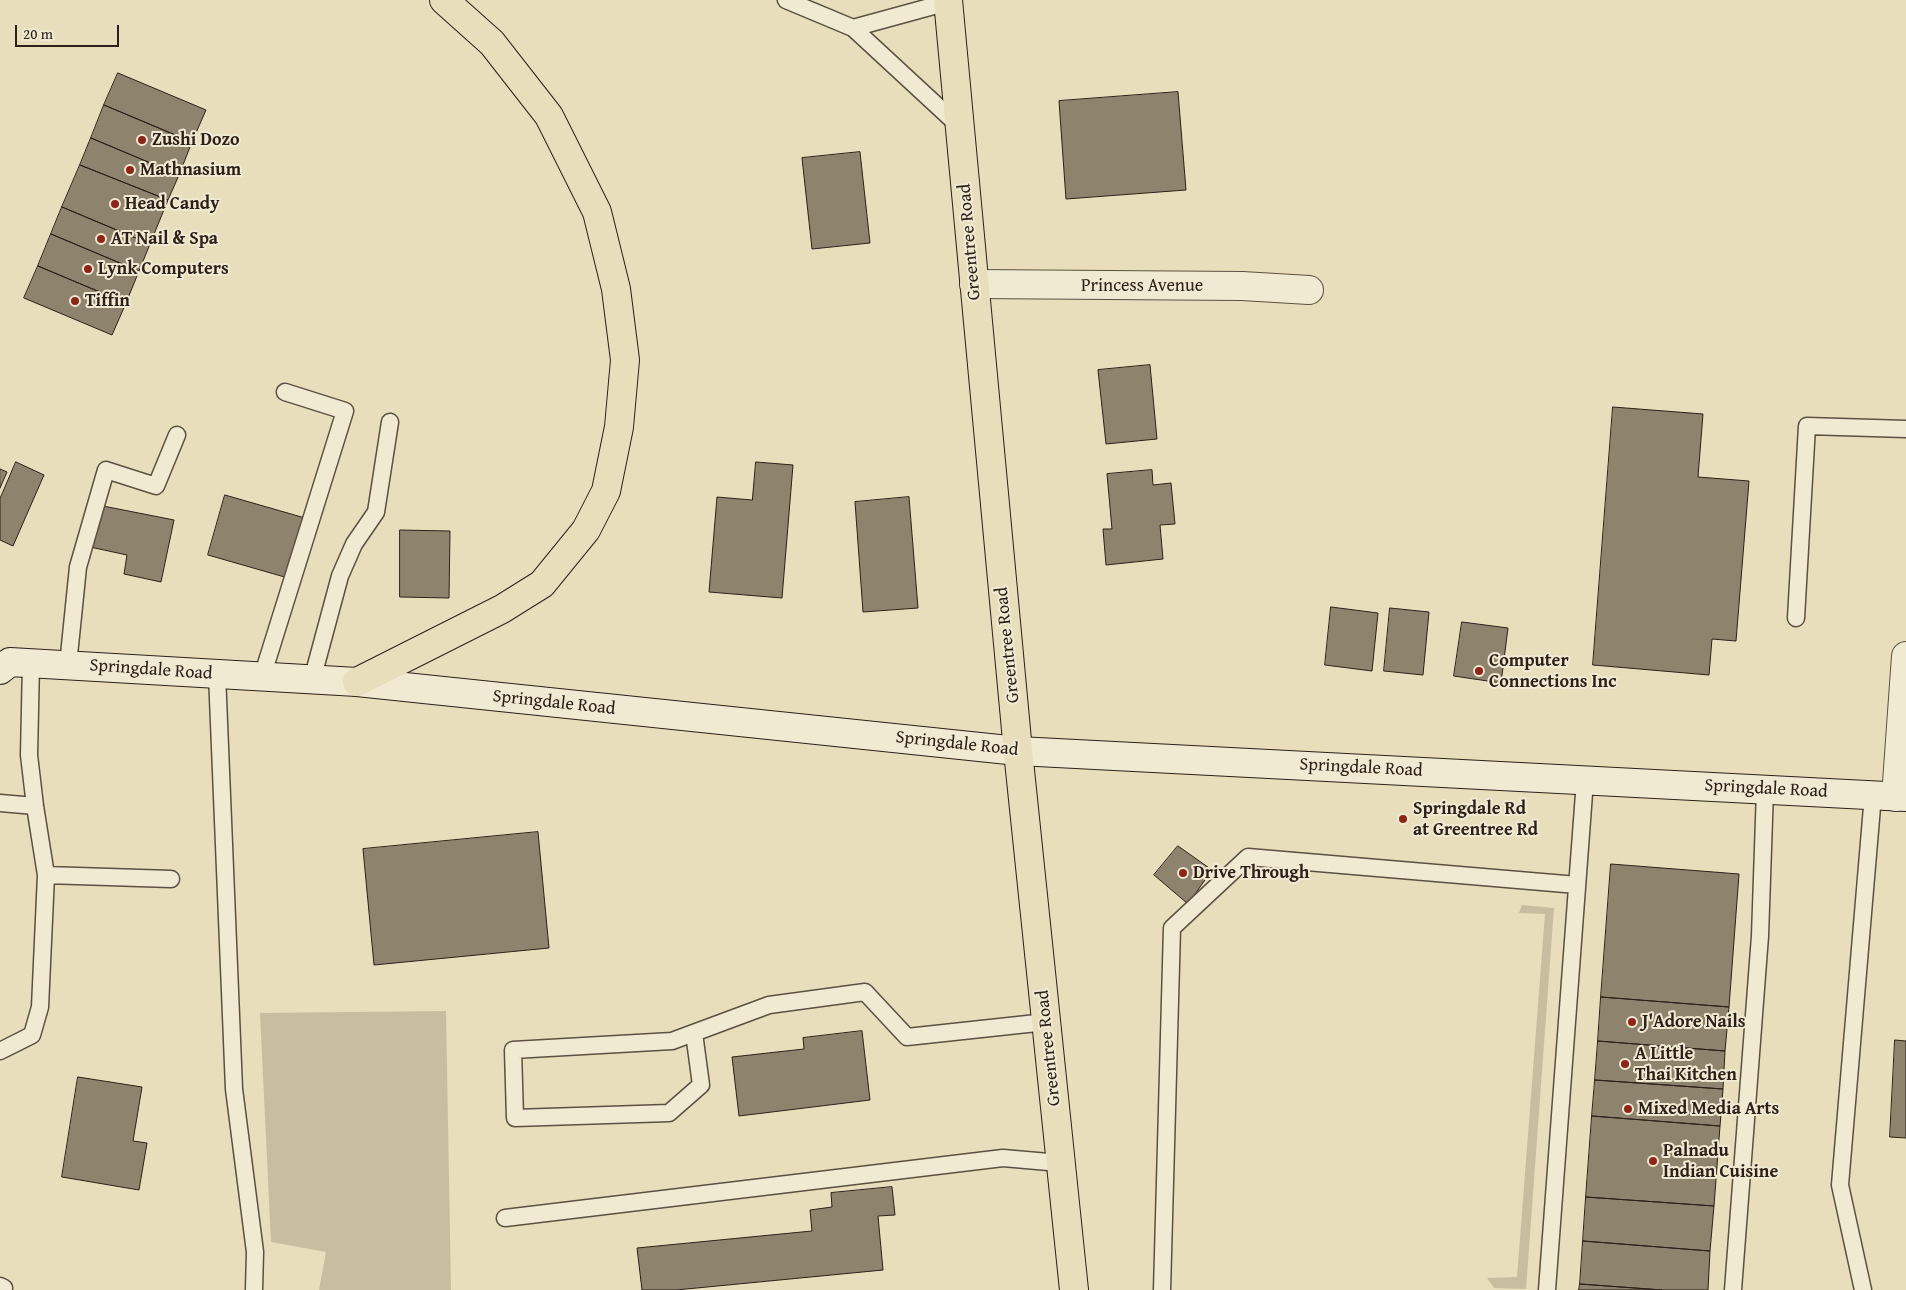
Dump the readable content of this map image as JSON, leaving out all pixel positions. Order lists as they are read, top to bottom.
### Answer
{
  "streets": {
    "main road": ["Greentree Road", "Princess Avenue", "Springdale Road"]
  },
  "crossings": [
    ["Greentree Road", "Princess Avenue"],
    ["Greentree Road", "Springdale Road"]
  ],
  "places": [
    "Zushi Dozo",
    "Mathnasium",
    "Head Candy",
    "AT Nail & Spa",
    "Lynk Computers",
    "Tiffin",
    "Computer Connections Inc",
    "Springdale Rd at Greentree Rd",
    "Drive Through",
    "J'Adore Nails",
    "A Little Thai Kitchen",
    "Mixed Media Arts",
    "Palnadu Indian Cuisine"
  ],
  "scale_bar": "20 m"
}
